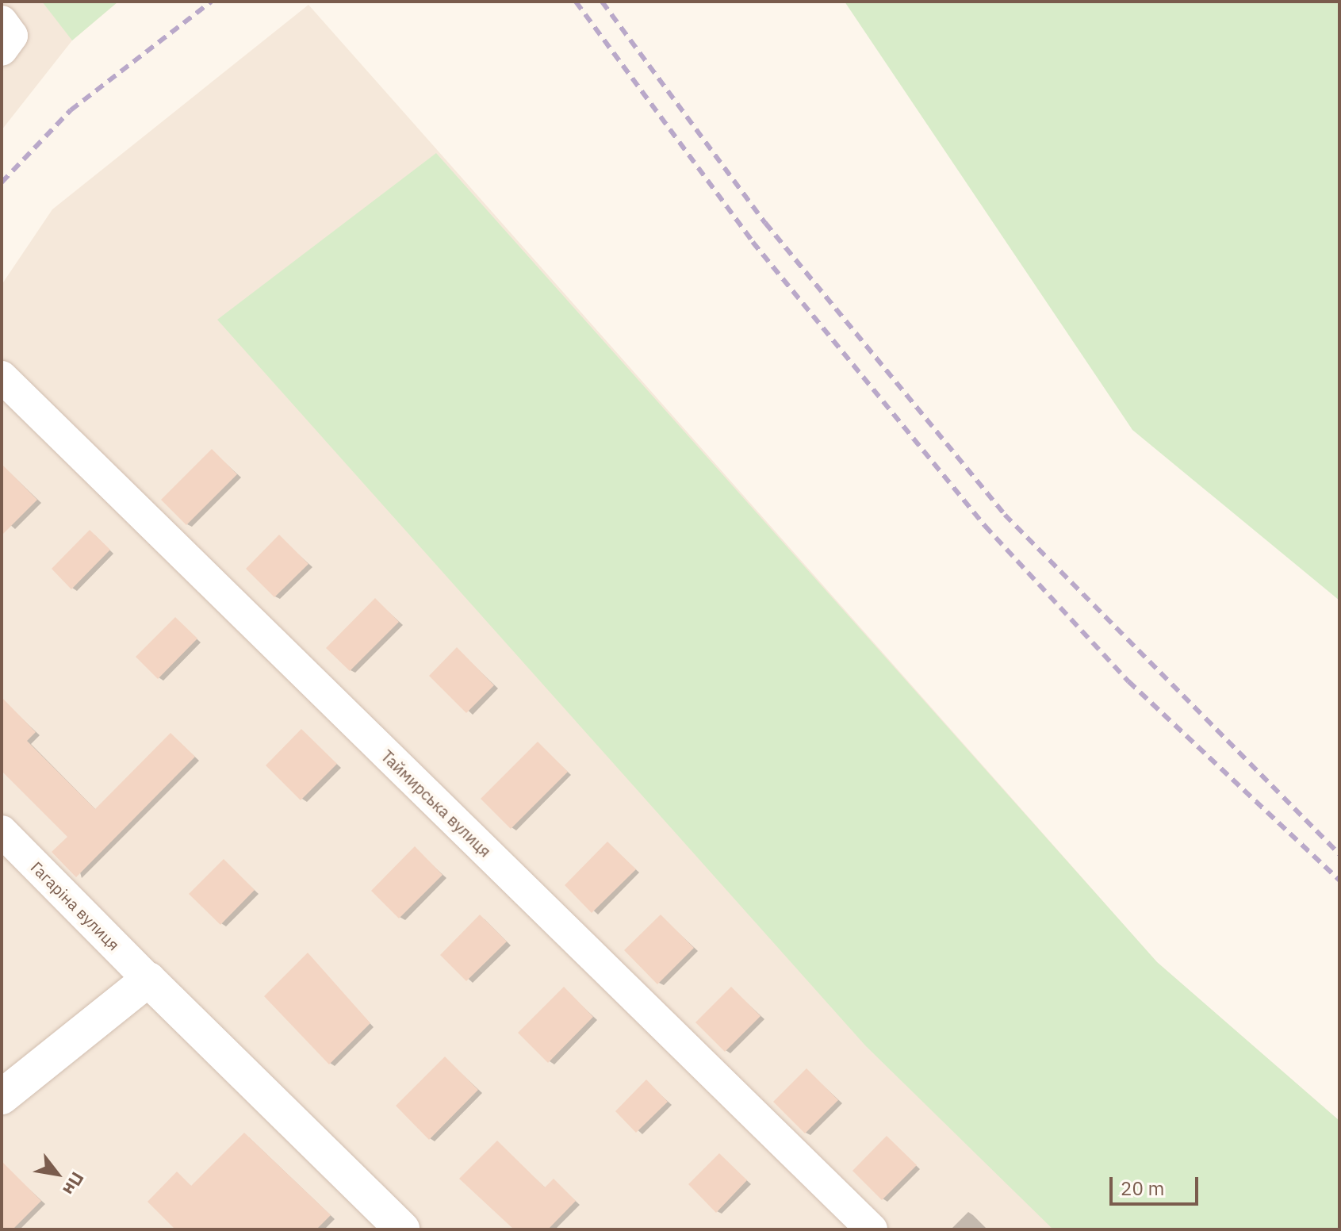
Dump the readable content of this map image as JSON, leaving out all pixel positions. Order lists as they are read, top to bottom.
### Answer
{
  "streets": {
    "street": ["Таймирська вулиця", "Гагаріна вулиця"]
  },
  "scale_bar": "20 m",
  "north": "bottom right"
}
